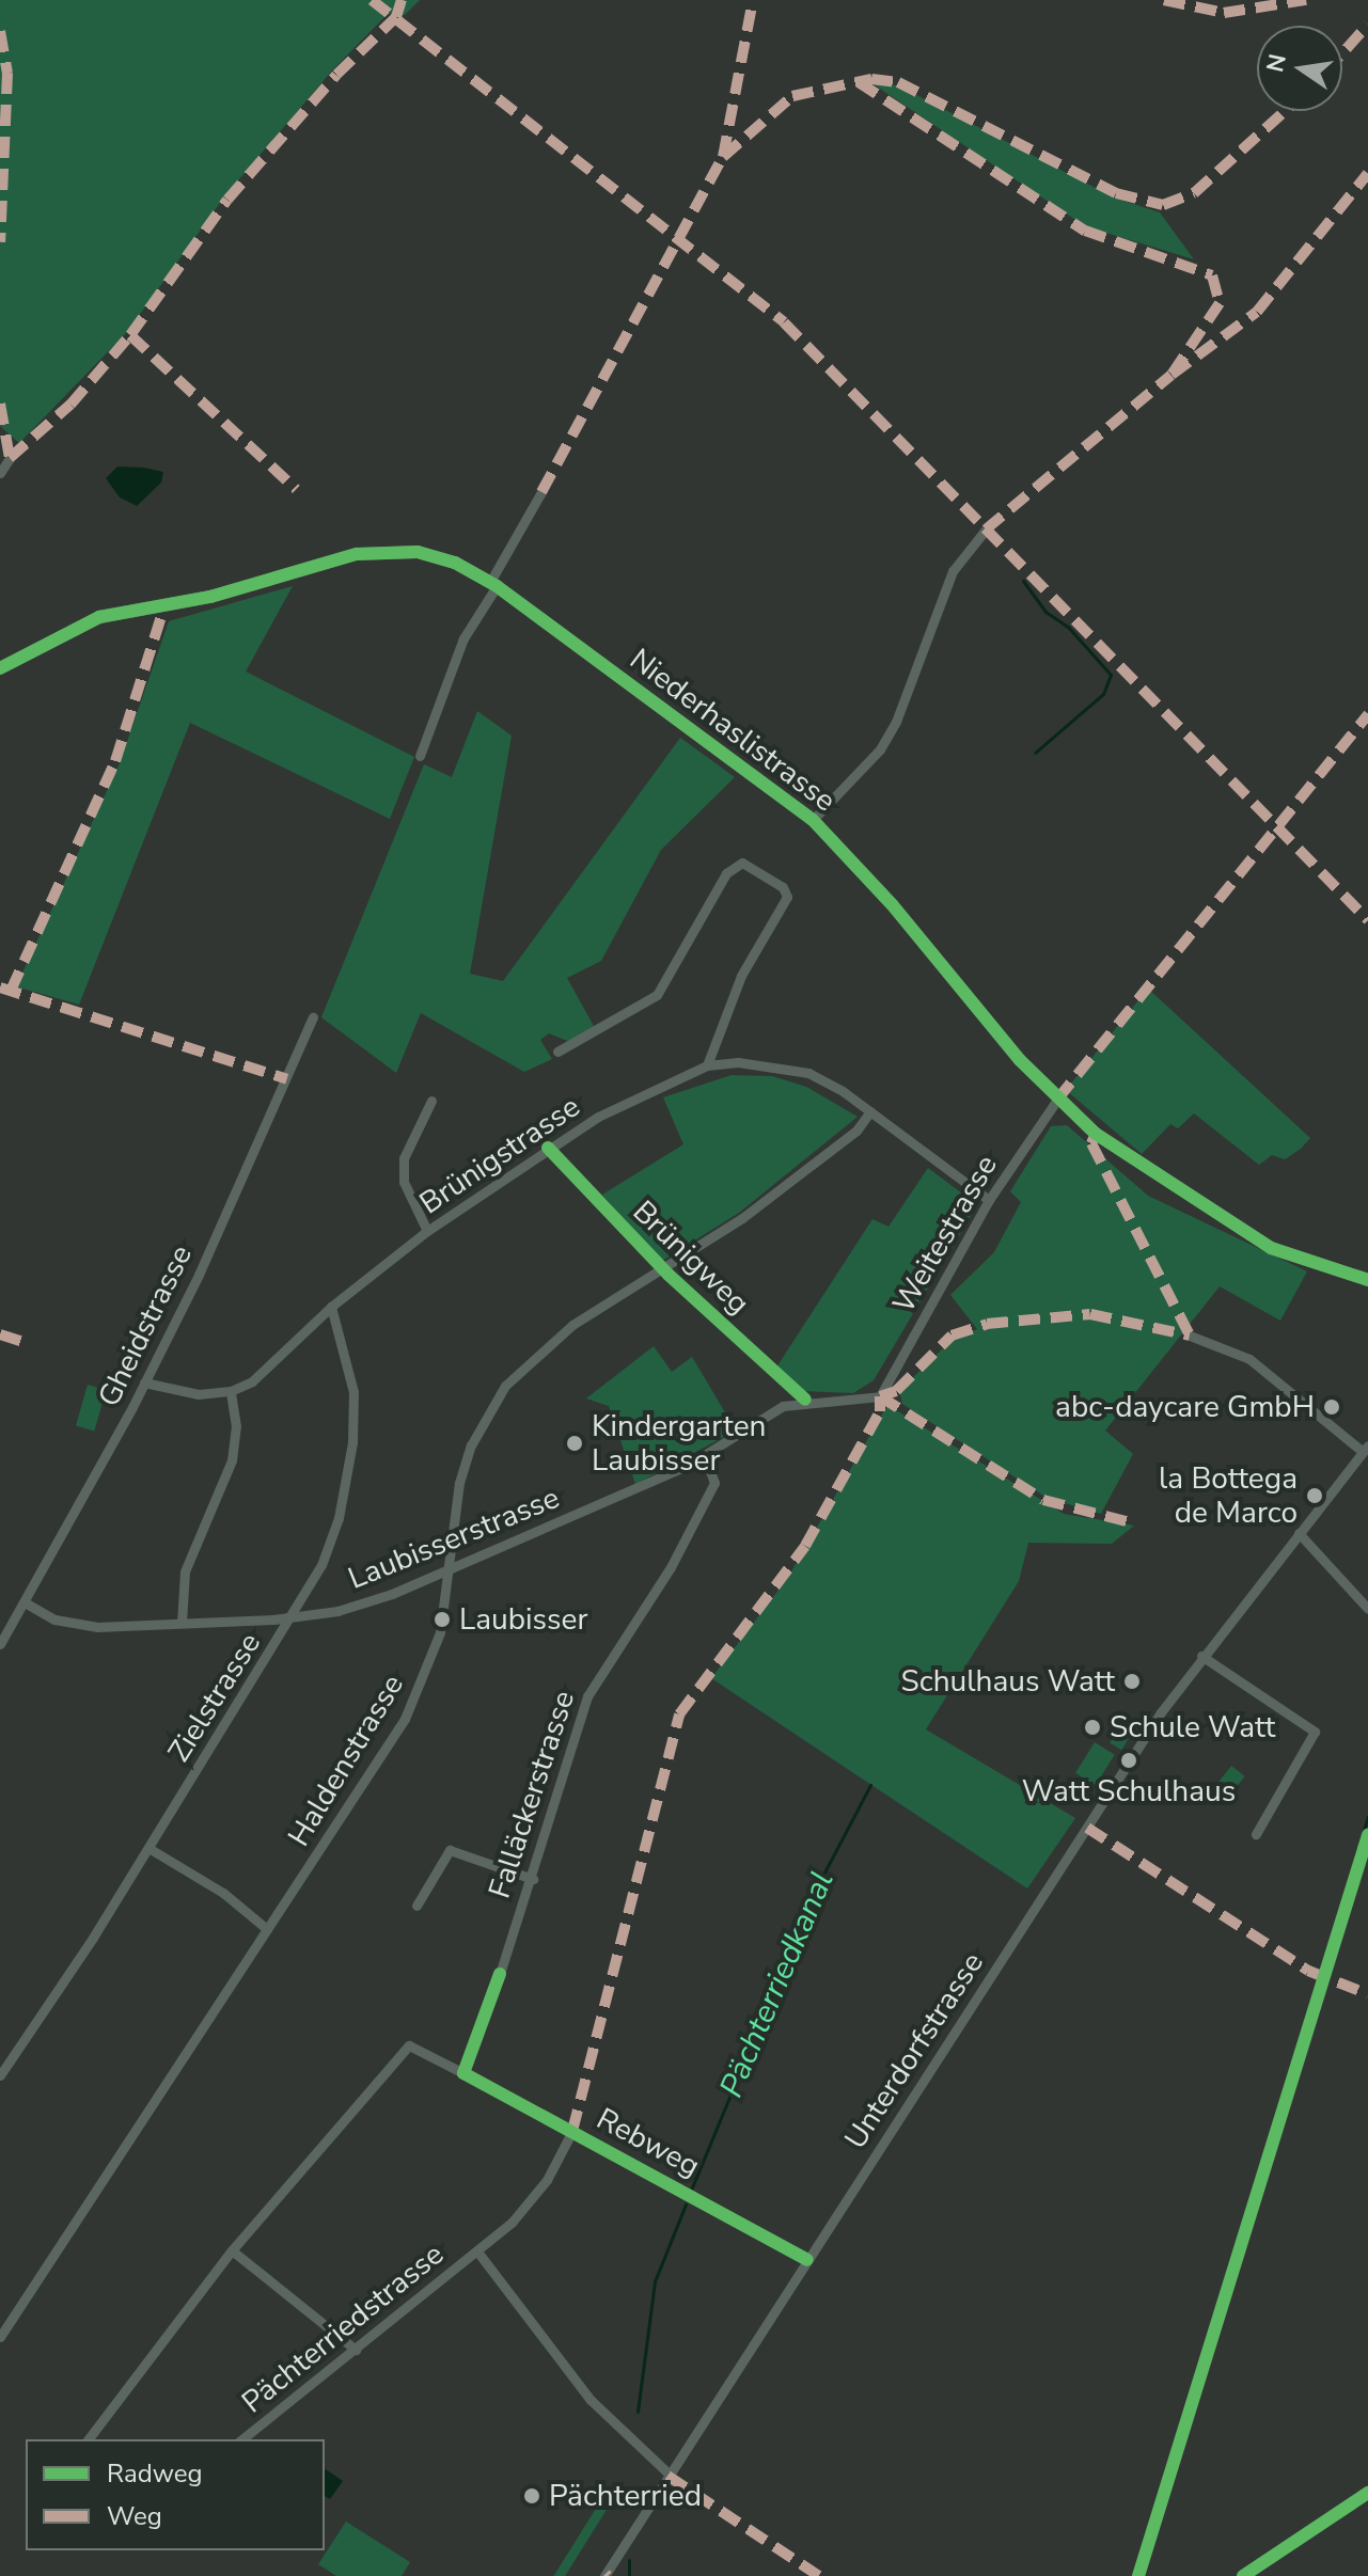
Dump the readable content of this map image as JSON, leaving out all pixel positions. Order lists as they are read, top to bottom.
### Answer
{
  "streets": {
    "street": [
      "Niederhaslistrasse",
      "Brünigstrasse",
      "Weitestrasse",
      "Gheidstrasse",
      "Laubisserstrasse",
      "Zielstrasse",
      "Haldenstrasse",
      "Falläckerstrasse",
      "Unterdorfstrasse",
      "Pächterriedstrasse"
    ],
    "cycle path": ["Brünigweg", "Rebweg"]
  },
  "crossings": [
    ["Niederhaslistrasse", "Weitestrasse"],
    ["Brünigstrasse", "Weitestrasse"],
    ["Brünigstrasse", "Zielstrasse"],
    ["Brünigstrasse", "Haldenstrasse"],
    ["Weitestrasse", "Laubisserstrasse"],
    ["Gheidstrasse", "Laubisserstrasse"],
    ["Laubisserstrasse", "Zielstrasse"],
    ["Laubisserstrasse", "Haldenstrasse"],
    ["Laubisserstrasse", "Falläckerstrasse"],
    ["Unterdorfstrasse", "Pächterriedstrasse"]
  ],
  "water": ["Pächterriedkanal"],
  "places": [
    "abc-daycare GmbH",
    "Kindergarten Laubisser",
    "la Bottega de Marco",
    "Laubisser",
    "Schulhaus Watt",
    "Schule Watt",
    "Watt Schulhaus",
    "Pächterried"
  ],
  "legend": ["Radweg", "Weg"],
  "north": "left"
}
